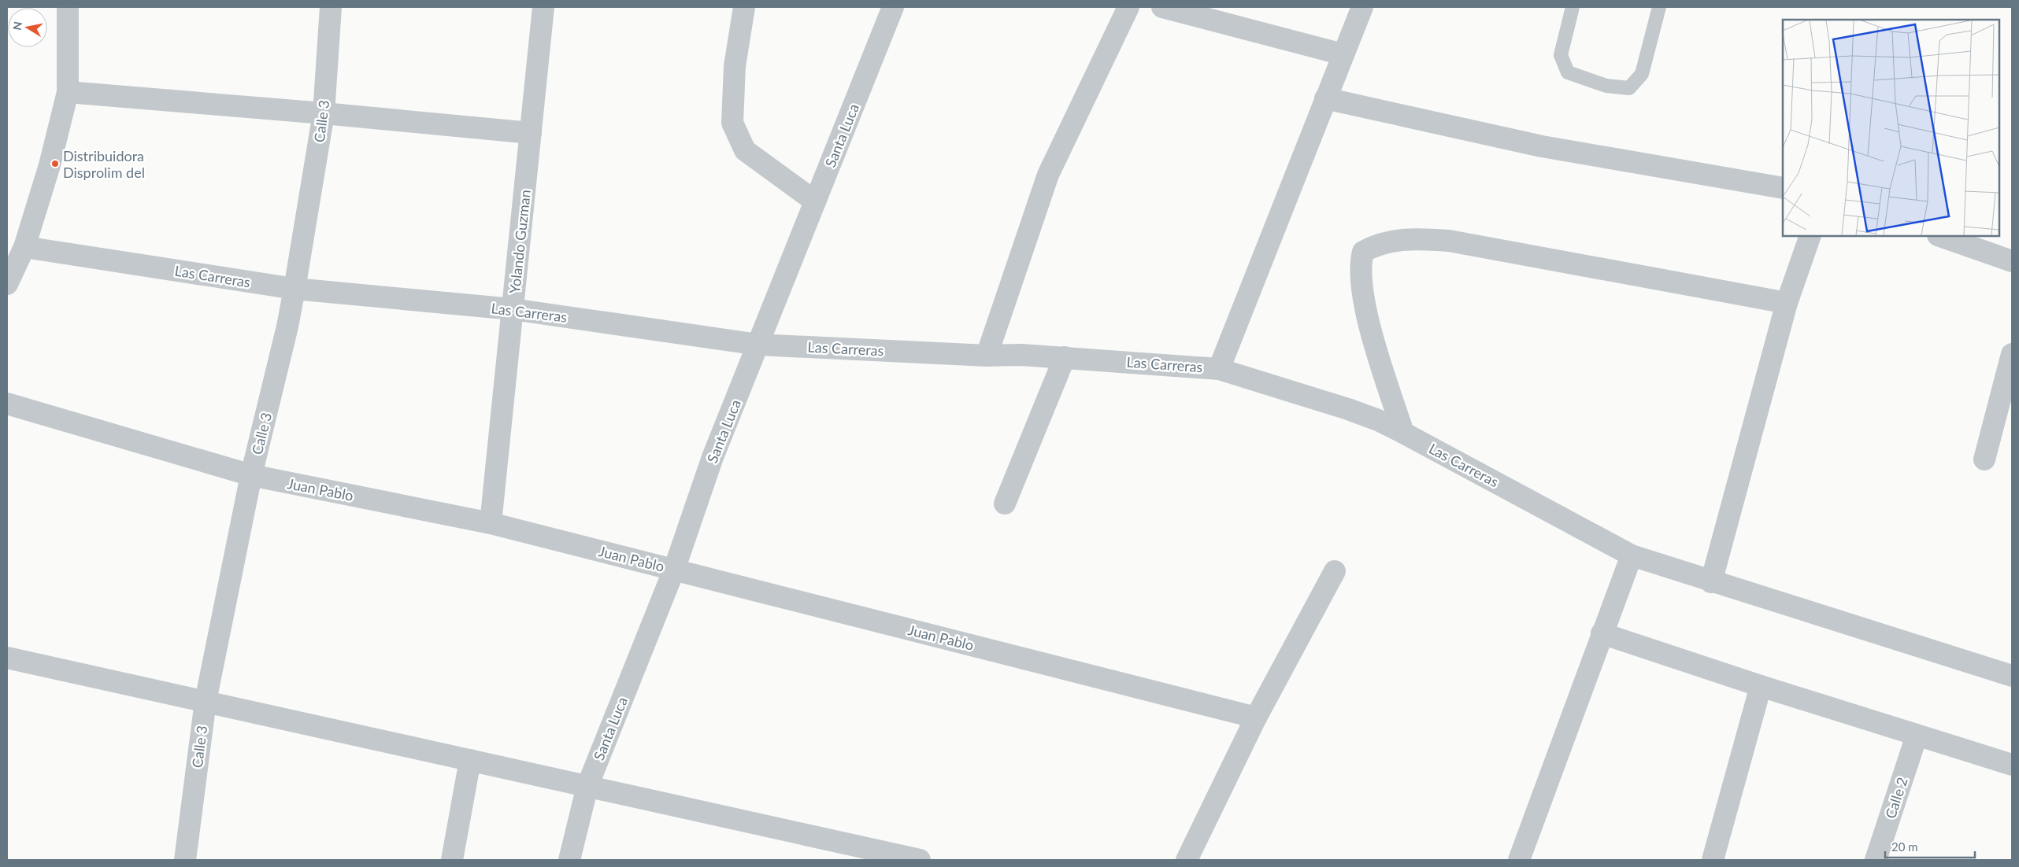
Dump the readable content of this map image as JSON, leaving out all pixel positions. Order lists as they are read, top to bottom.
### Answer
{
  "streets": {
    "street": [
      "Calle 3",
      "Santa Luca",
      "Yolando Guzman",
      "Las Carreras",
      "Juan Pablo",
      "Calle 2"
    ]
  },
  "crossings": [
    ["Calle 3", "Las Carreras"],
    ["Calle 3", "Juan Pablo"],
    ["Santa Luca", "Las Carreras"],
    ["Santa Luca", "Juan Pablo"],
    ["Yolando Guzman", "Las Carreras"],
    ["Yolando Guzman", "Juan Pablo"]
  ],
  "places": ["Distribuidora Disprolim del"],
  "scale_bar": "20 m",
  "north": "left"
}
